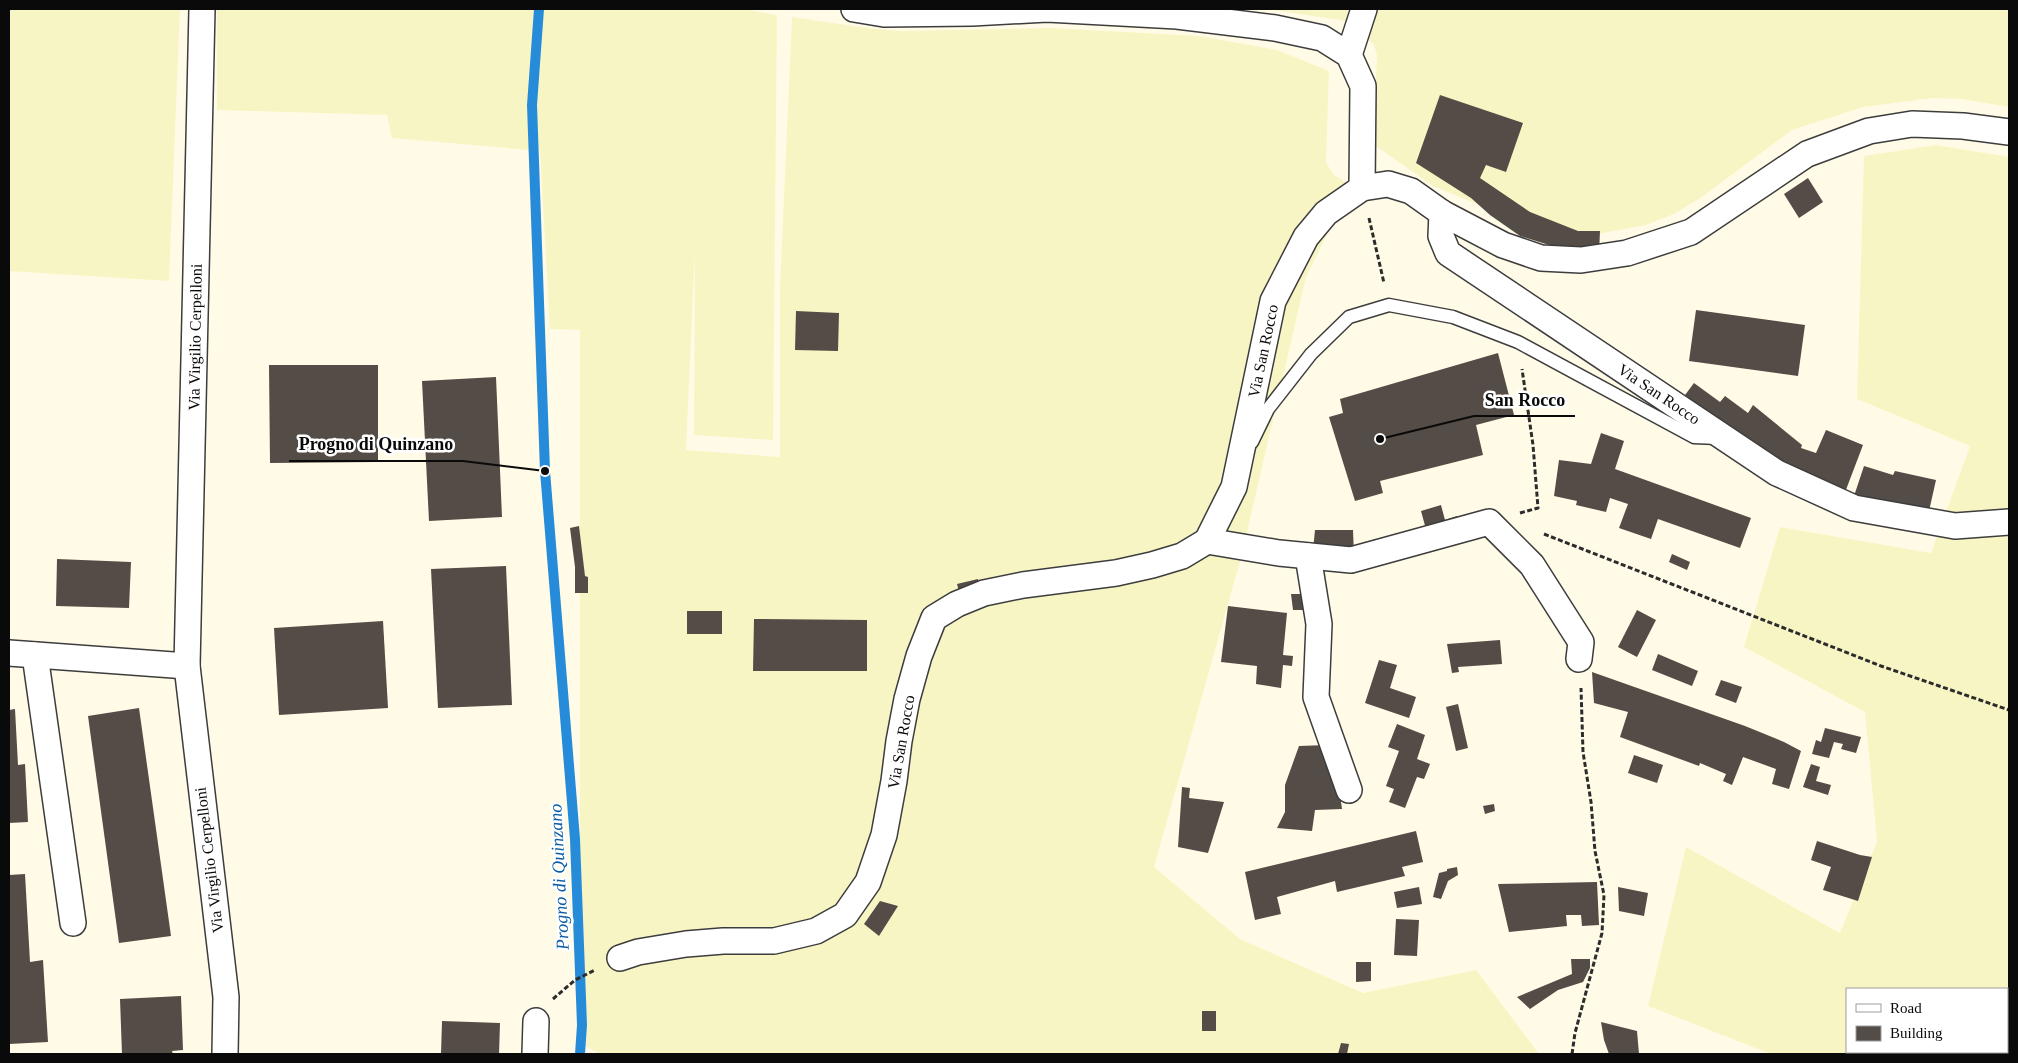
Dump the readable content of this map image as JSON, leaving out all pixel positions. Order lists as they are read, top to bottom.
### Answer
{
  "streets": {
    "street": ["Via Virgilio Cerpelloni", "Via San Rocco"]
  },
  "water": ["Progno di Quinzano"],
  "places": ["San Rocco", "Progno di Quinzano"],
  "legend": ["Road", "Building"]
}
